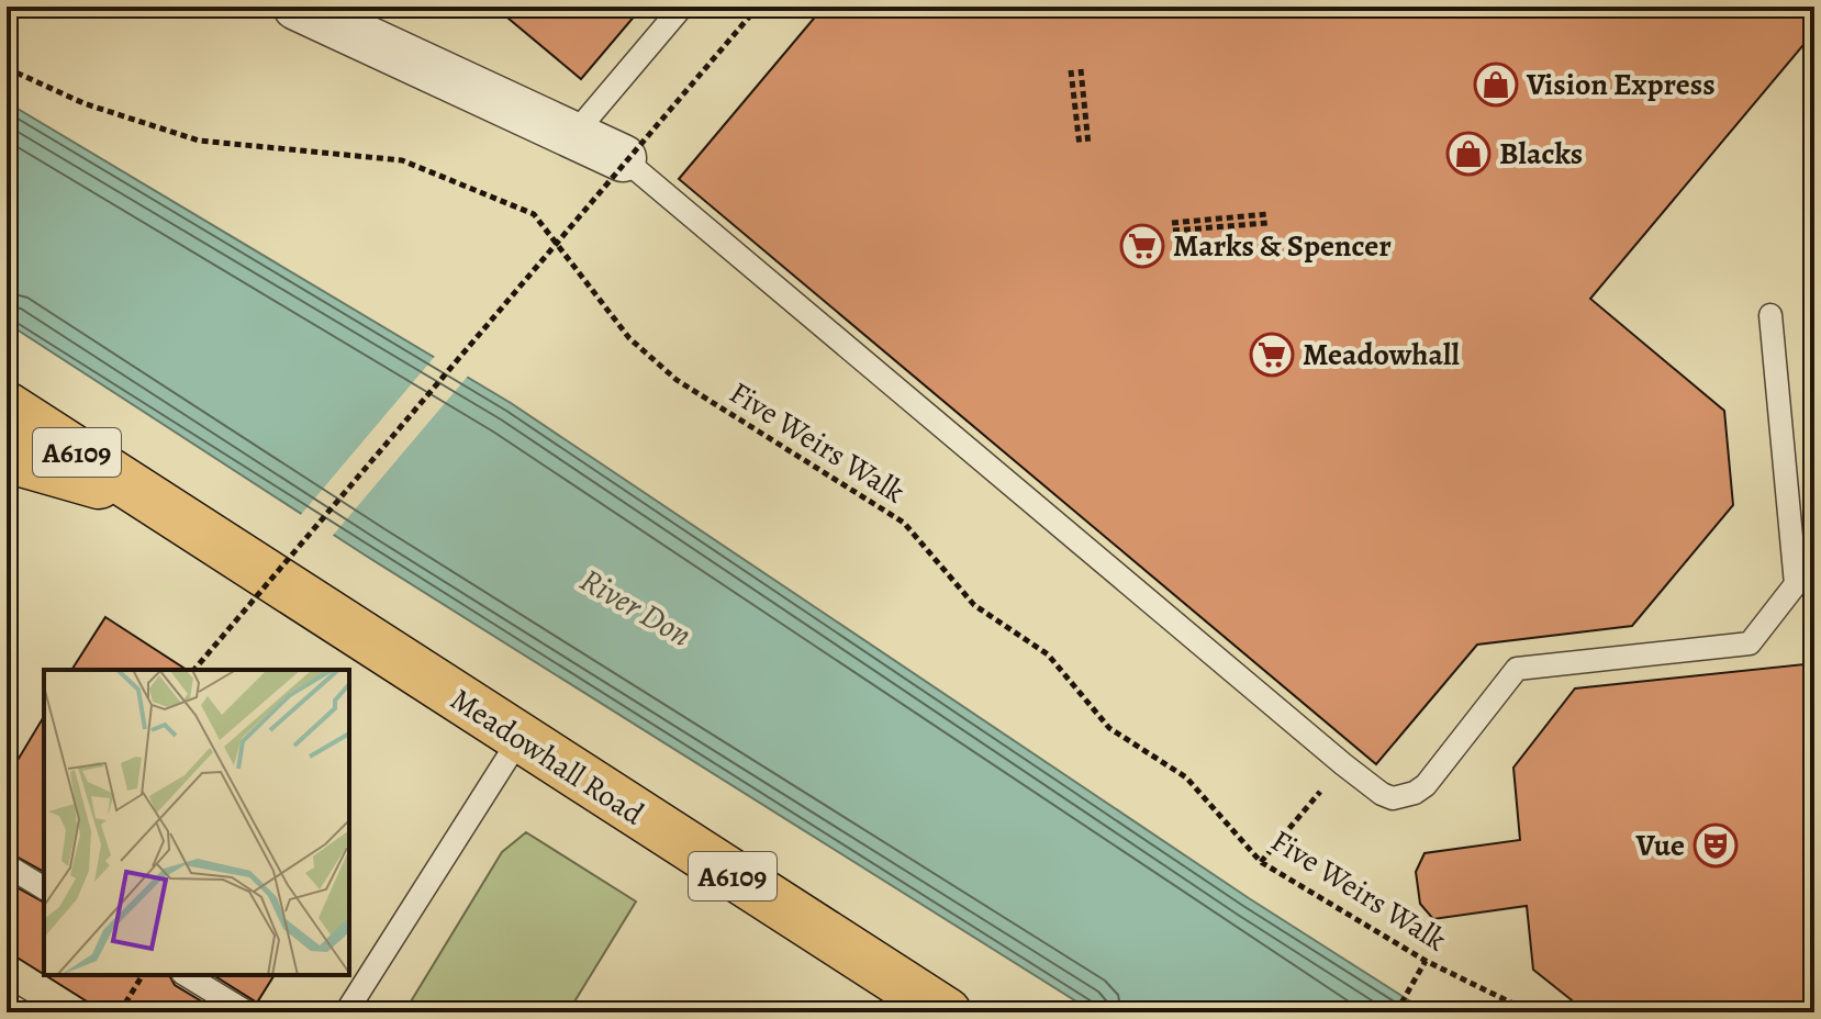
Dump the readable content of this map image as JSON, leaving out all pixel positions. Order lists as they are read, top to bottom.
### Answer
{
  "streets": {
    "main road": ["A6109", "Meadowhall Road"],
    "path": ["Five Weirs Walk"]
  },
  "water": ["River Don"],
  "places": {
    "shop": ["Vision Express", "Blacks"],
    "supermarket": ["Marks & Spencer", "Meadowhall"],
    "theatre": ["Vue"]
  }
}
